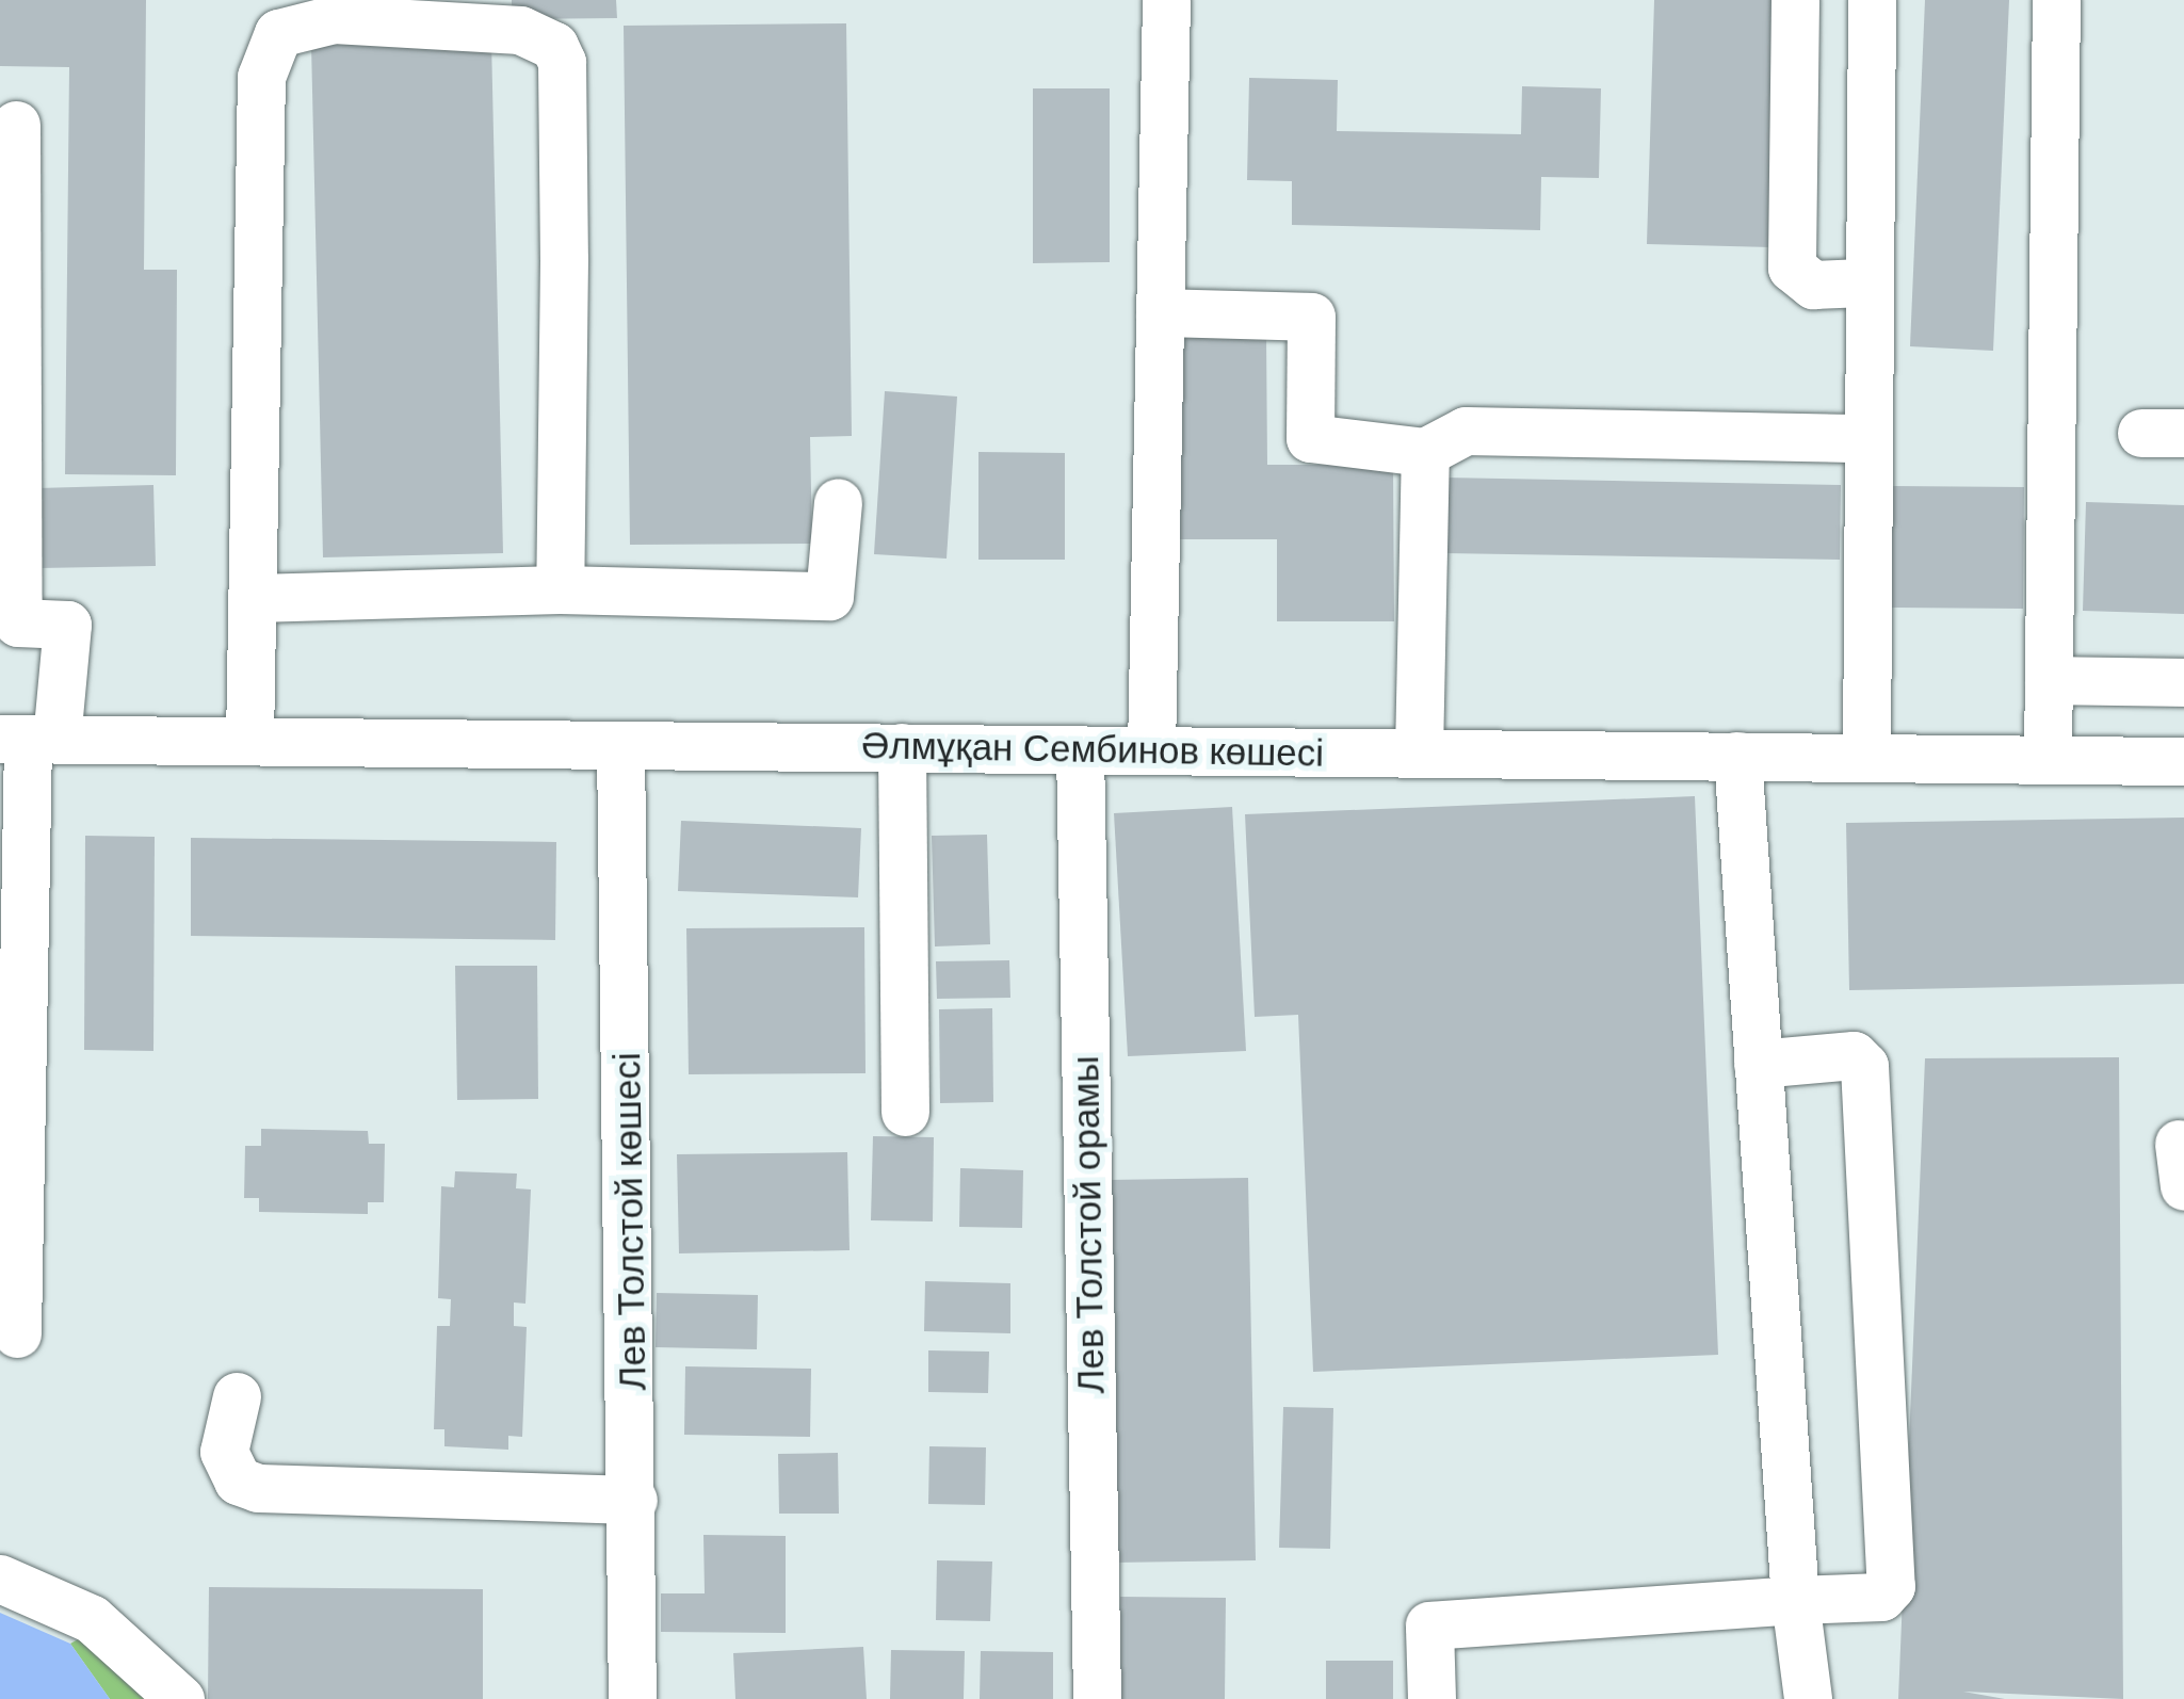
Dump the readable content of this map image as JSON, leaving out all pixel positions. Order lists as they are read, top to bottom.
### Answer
{
  "streets": {
    "street": ["Әлмұқан Сембинов көшесі", "Лев Толстой көшесі", "Лев Толстой орамы"]
  },
  "crossings": [
    ["Әлмұқан Сембинов көшесі", "Лев Толстой көшесі"],
    ["Әлмұқан Сембинов көшесі", "Лев Толстой орамы"]
  ]
}
